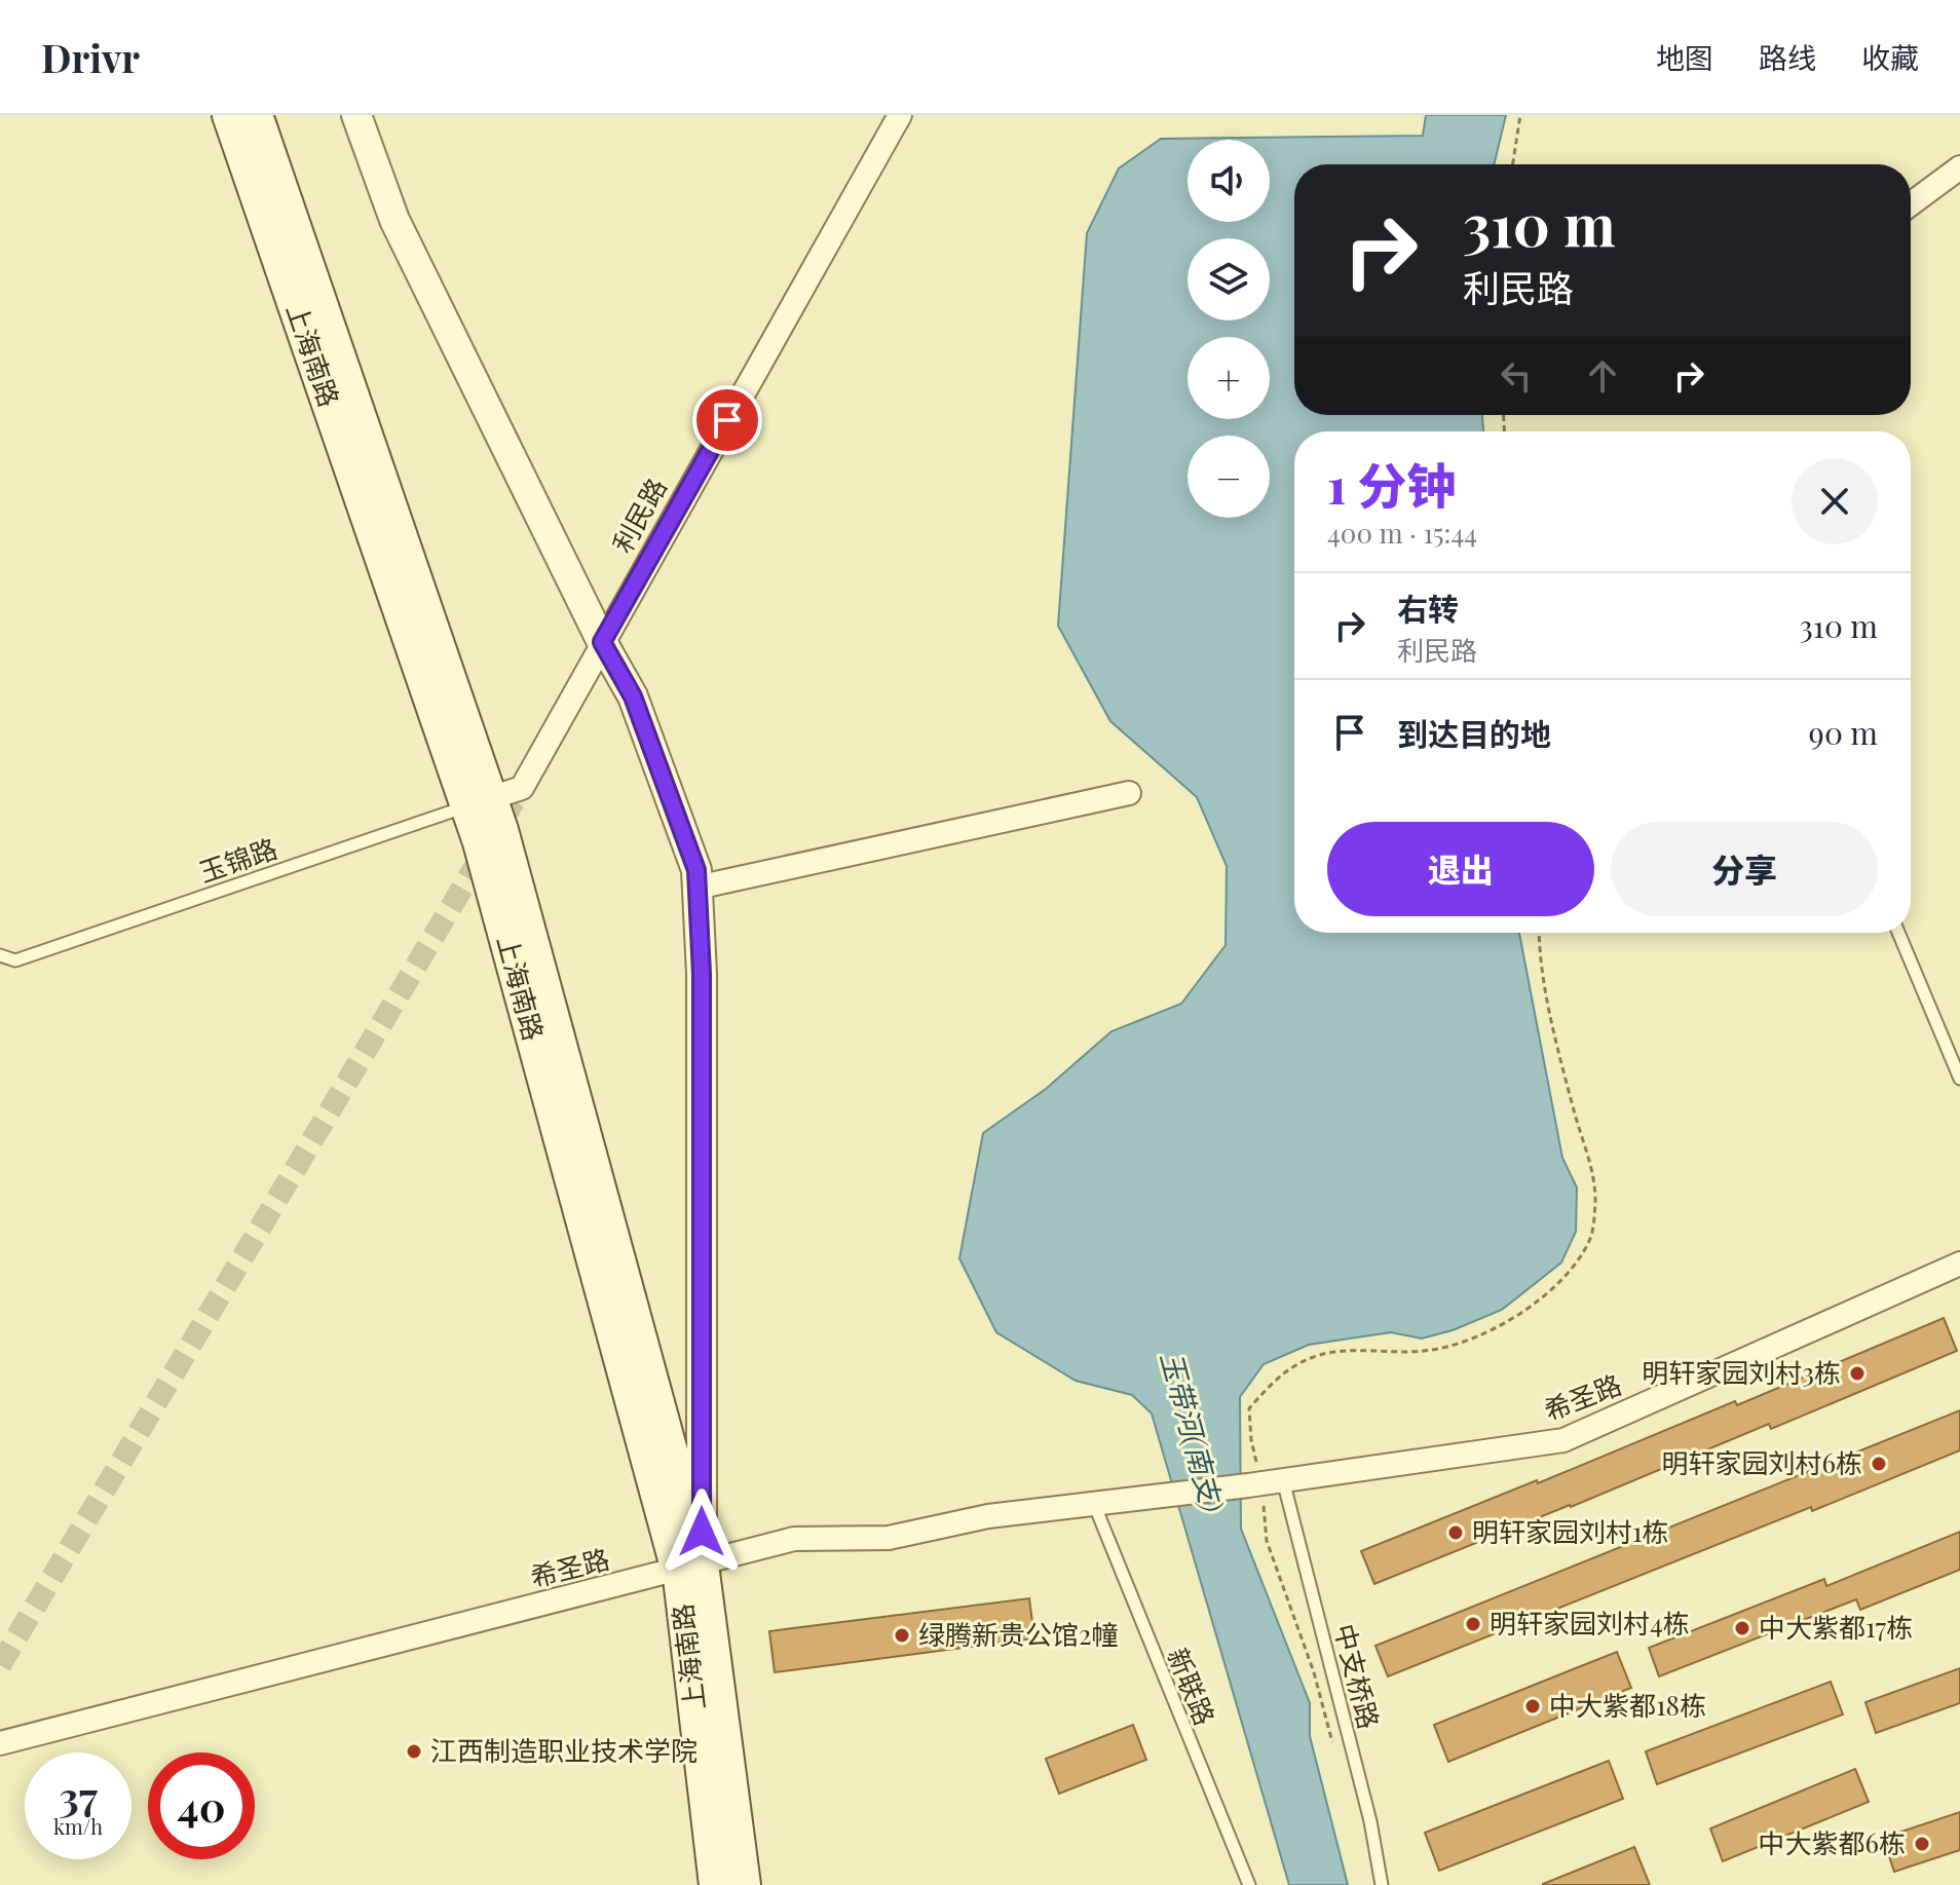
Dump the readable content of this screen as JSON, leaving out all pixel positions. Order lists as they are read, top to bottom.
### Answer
{
  "streets": {
    "main road": ["上海南路"],
    "street": ["利民路", "希圣路"],
    "lane": ["玉锦路", "中支桥路", "新联路"]
  },
  "crossings": [
    ["上海南路", "利民路"],
    ["上海南路", "玉锦路"],
    ["上海南路", "希圣路"],
    ["利民路", "玉锦路"],
    ["希圣路", "中支桥路"],
    ["希圣路", "新联路"]
  ],
  "water": ["玉带河(南支)"],
  "places": [
    "明轩家园刘村3栋",
    "明轩家园刘村6栋",
    "明轩家园刘村1栋",
    "明轩家园刘村4栋",
    "中大紫都17栋",
    "绿腾新贵公馆2幢",
    "中大紫都18栋",
    "江西制造职业技术学院",
    "中大紫都6栋"
  ],
  "page": {
    "header": "Drivr",
    "nav": ["地图", "路线", "收藏"],
    "map_buttons": ["+", "−"],
    "turn": ["310 m", "利民路"],
    "heading": ["1 分钟", "400 m · 15:44"],
    "list": [
      {
        "name": "右转",
        "note": "利民路",
        "value": "310 m"
      },
      {
        "name": "到达目的地",
        "value": "90 m"
      }
    ],
    "buttons": ["退出", "分享"],
    "speed": "37 km/h",
    "limit": "40"
  }
}
